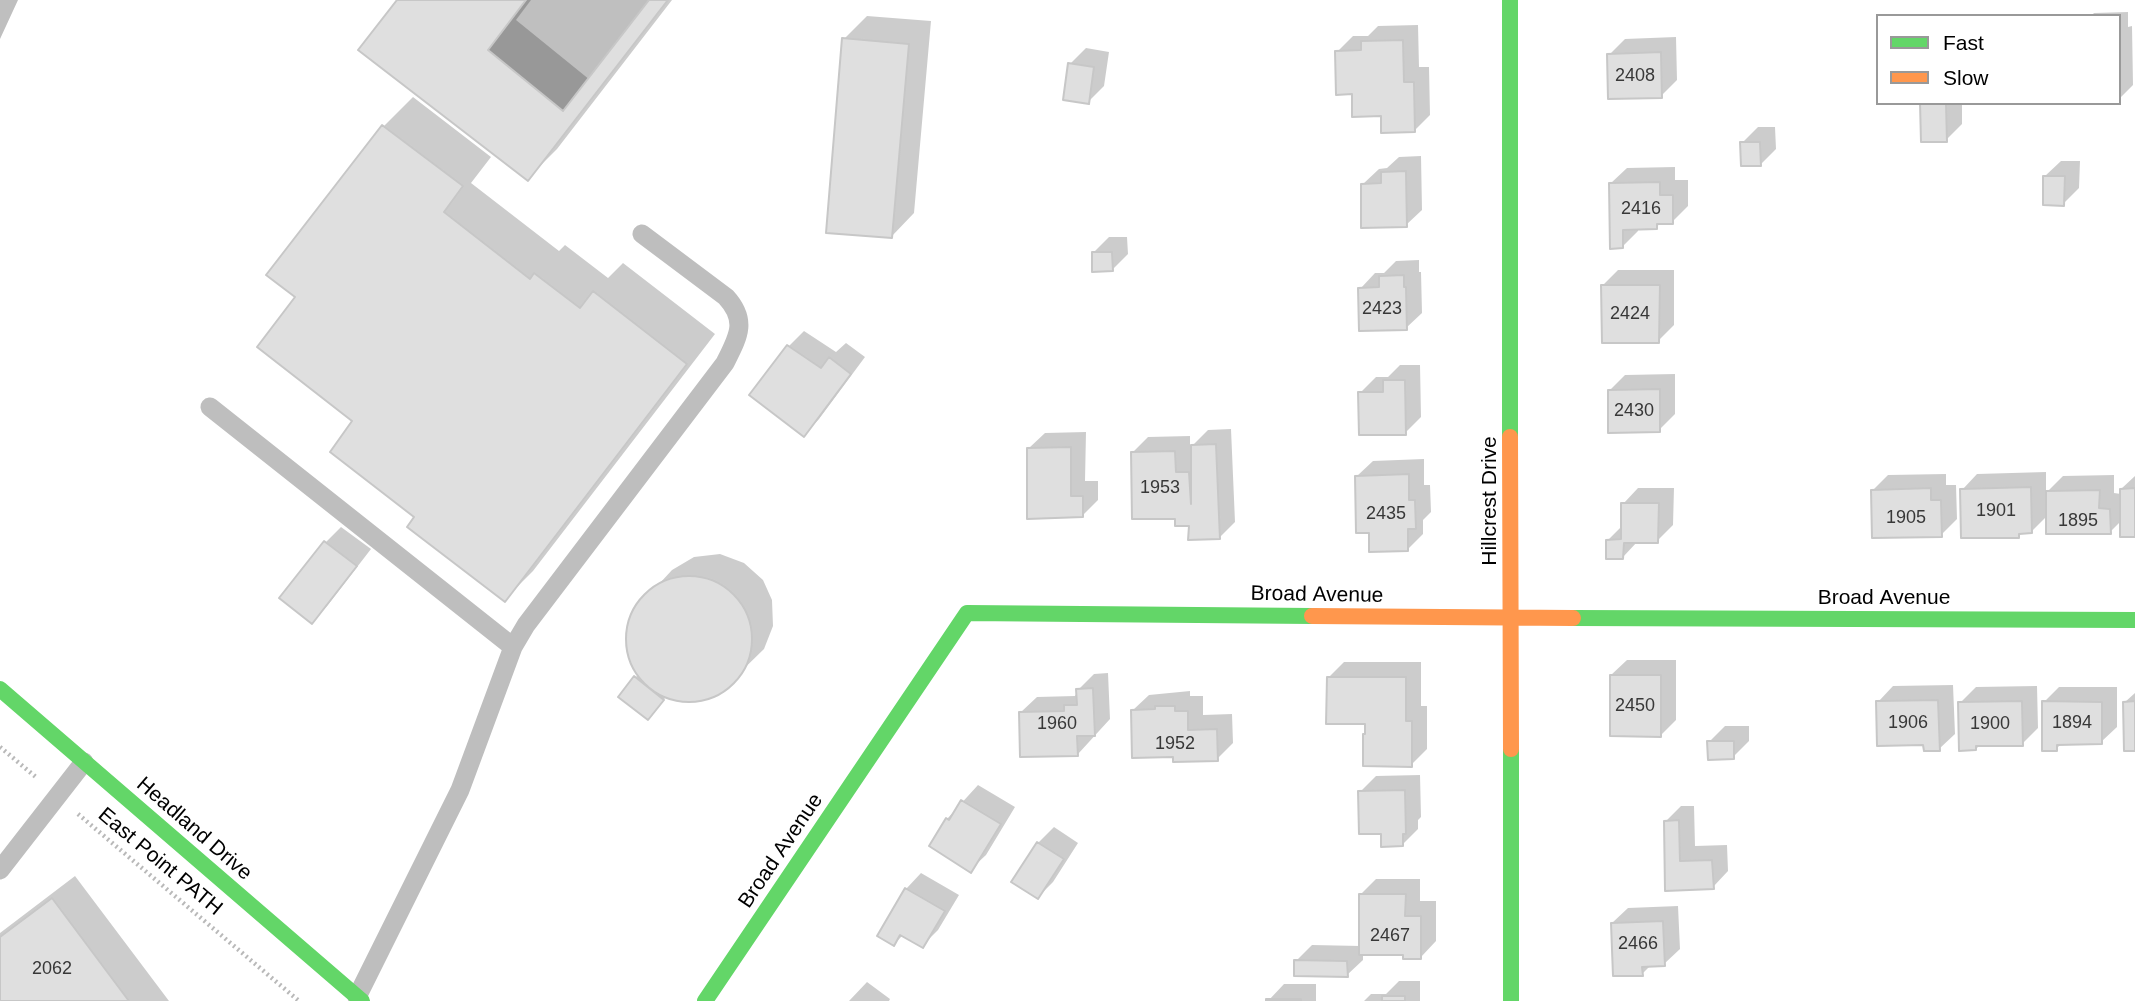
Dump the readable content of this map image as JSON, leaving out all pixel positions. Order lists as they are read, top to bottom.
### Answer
{
  "streets": {
    "street": ["Hillcrest Drive", "Broad Avenue", "Headland Drive"],
    "path": ["East Point PATH"]
  },
  "crossings": [
    ["Hillcrest Drive", "Broad Avenue"]
  ],
  "house_numbers": [
    "2408",
    "2416",
    "2423",
    "2424",
    "2430",
    "1953",
    "1901",
    "2435",
    "1905",
    "1895",
    "2450",
    "1906",
    "1894",
    "1960",
    "1900",
    "1952",
    "2467",
    "2466",
    "2062"
  ],
  "legend": ["Fast", "Slow"]
}
